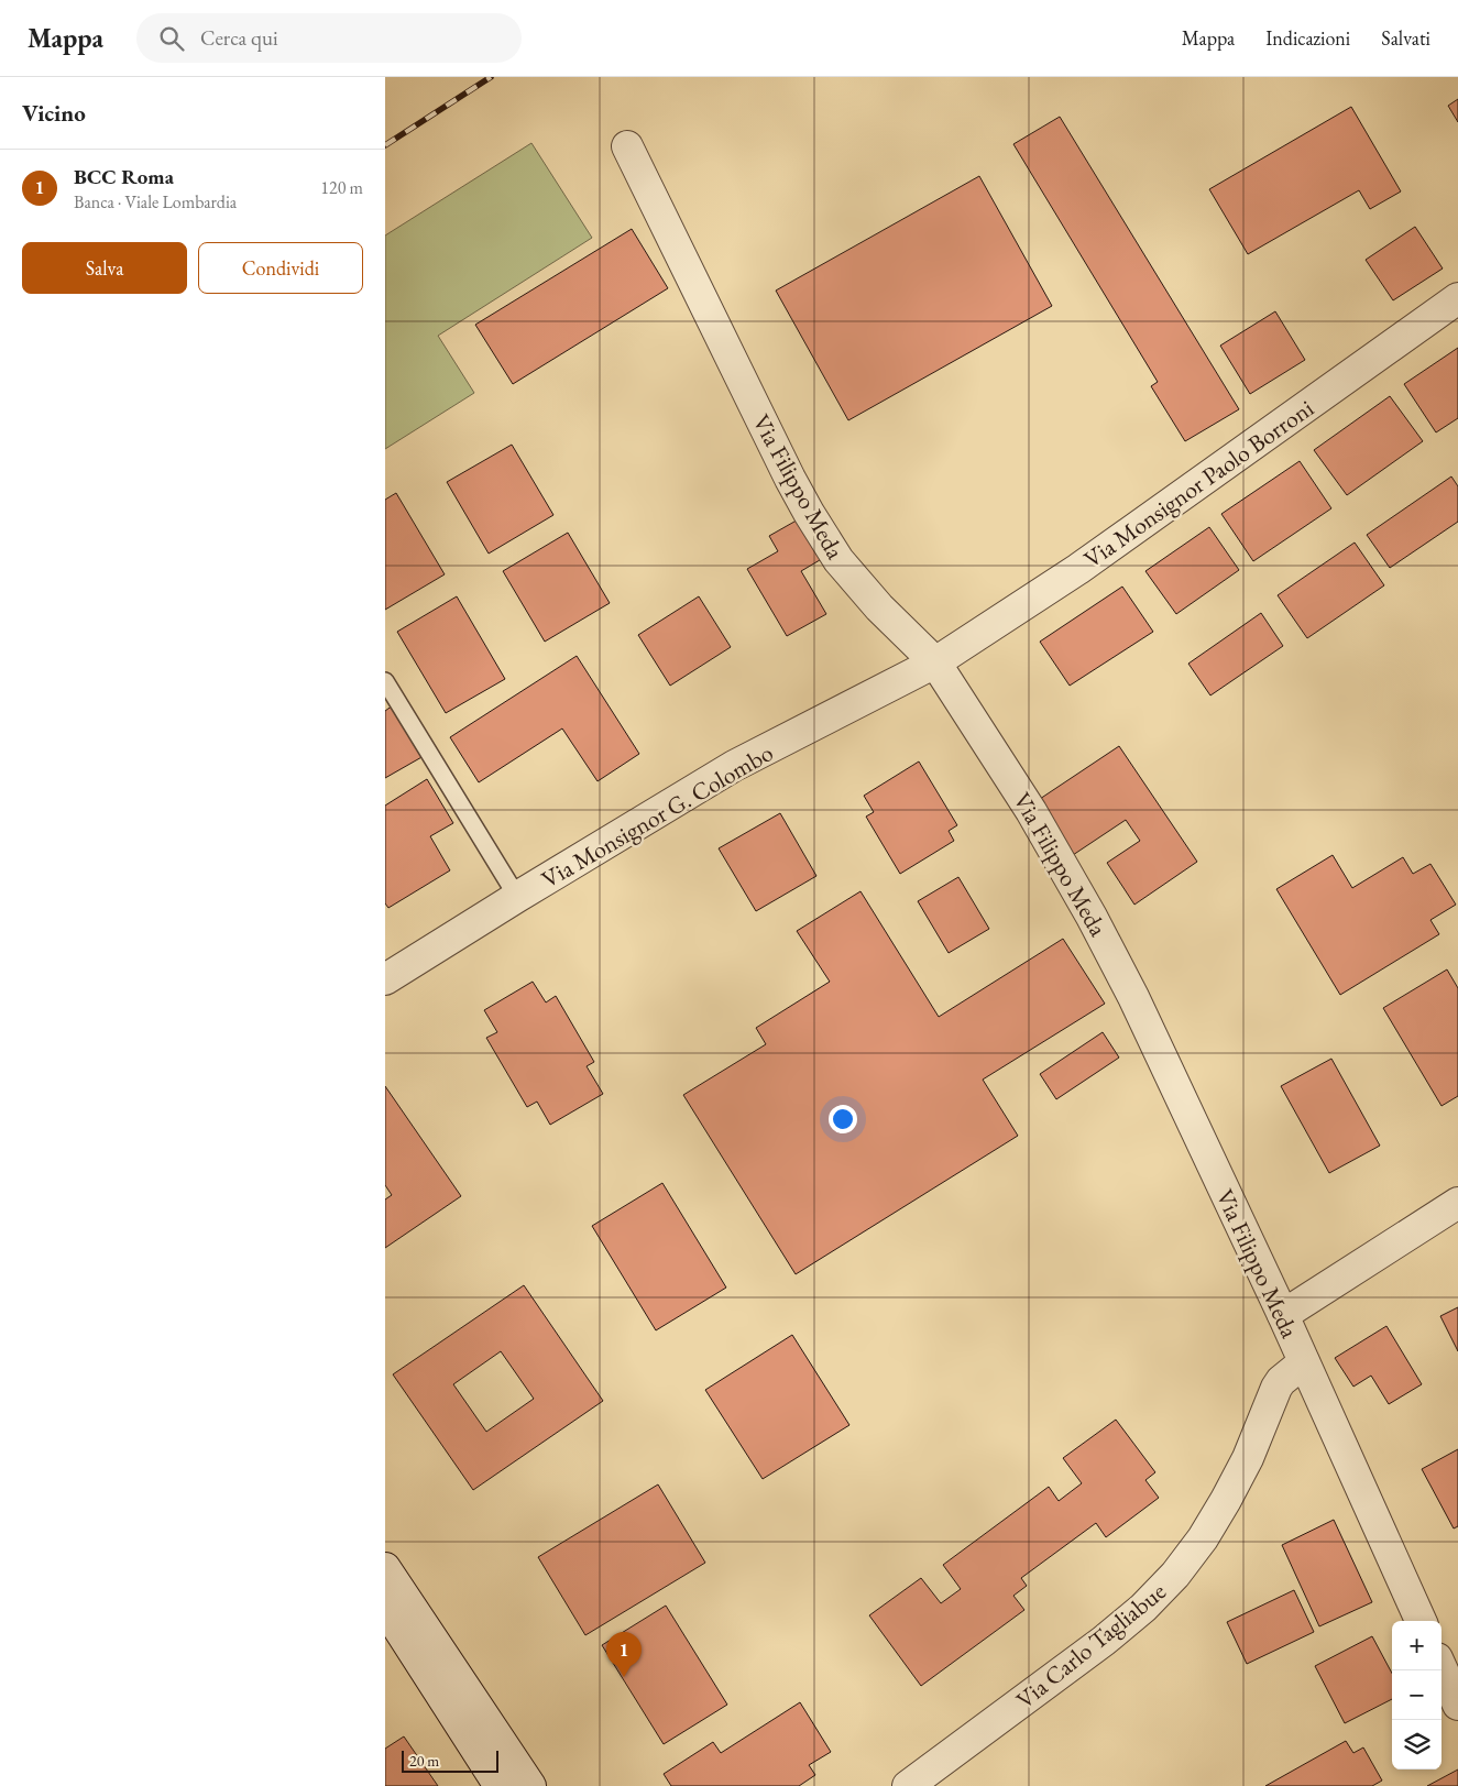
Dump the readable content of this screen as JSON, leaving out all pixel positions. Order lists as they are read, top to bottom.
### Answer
{
  "streets": {
    "street": [
      "Via Monsignor Paolo Borroni",
      "Via Filippo Meda",
      "Via Monsignor G. Colombo",
      "Via Carlo Tagliabue"
    ]
  },
  "crossings": [
    ["Via Monsignor Paolo Borroni", "Via Filippo Meda"],
    ["Via Monsignor Paolo Borroni", "Via Monsignor G. Colombo"],
    ["Via Filippo Meda", "Via Monsignor G. Colombo"],
    ["Via Filippo Meda", "Via Carlo Tagliabue"]
  ],
  "scale_bar": "20 m",
  "page": {
    "header": "Mappa",
    "search": "Cerca qui",
    "nav": ["Mappa", "Indicazioni", "Salvati"],
    "heading": "Vicino",
    "list": [
      {
        "mark": "1",
        "name": "BCC Roma",
        "note": "Banca · Viale Lombardia",
        "value": "120 m"
      }
    ],
    "buttons": ["Salva", "Condividi"],
    "map_buttons": ["+", "−"],
    "pins": "1",
    "scale": "20 m"
  }
}
